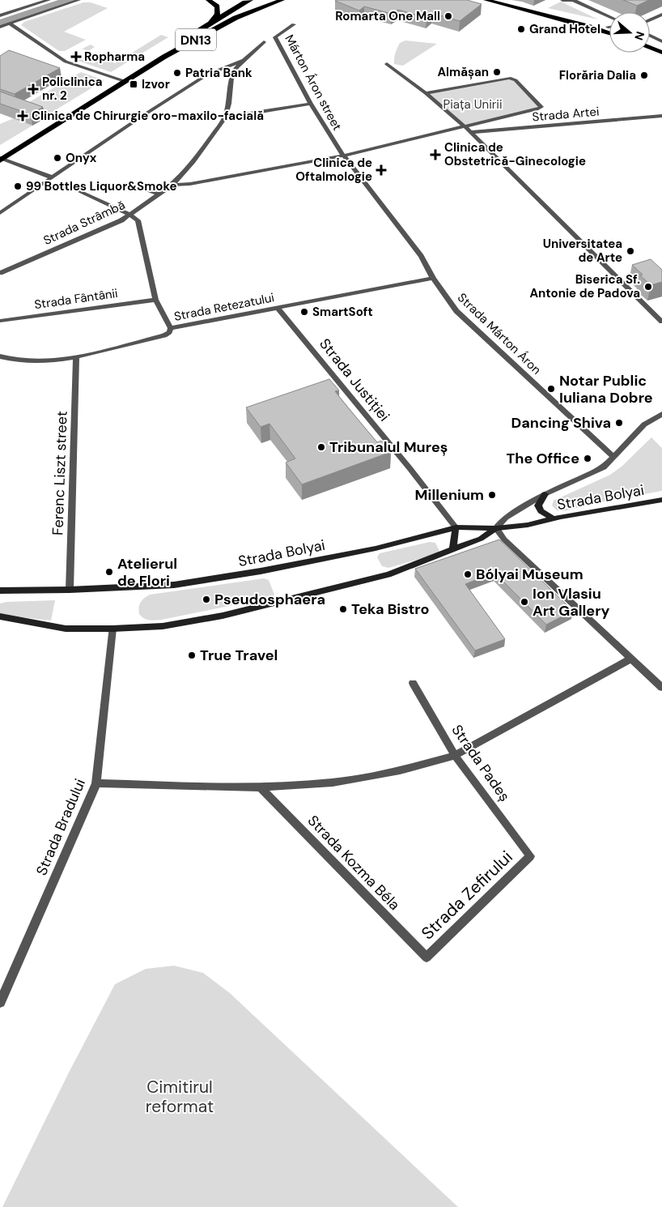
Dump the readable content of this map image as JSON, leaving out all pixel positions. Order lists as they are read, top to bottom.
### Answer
{
  "streets": {
    "main road": ["DN13"],
    "street": [
      "Márton Áron street",
      "Strada Artei",
      "Strada Strâmbă",
      "Strada Fântânii",
      "Strada Retezatului",
      "Strada Márton Áron",
      "Strada Justiției",
      "Ferenc Liszt street",
      "Strada Bolyai",
      "Strada Padeș",
      "Strada Bradului",
      "Strada Kozma Béla",
      "Strada Zefirului"
    ]
  },
  "crossings": [
    ["Márton Áron street", "Strada Márton Áron"],
    ["Strada Retezatului", "Strada Márton Áron"],
    ["Strada Retezatului", "Strada Justiției"],
    ["Strada Retezatului", "Ferenc Liszt street"],
    ["Strada Márton Áron", "Strada Bolyai"],
    ["Strada Justiției", "Strada Bolyai"],
    ["Ferenc Liszt street", "Strada Bolyai"],
    ["Strada Bolyai", "Strada Bradului"],
    ["Strada Padeș", "Strada Zefirului"],
    ["Strada Kozma Béla", "Strada Zefirului"]
  ],
  "parks": ["Piața Unirii", "Cimitirul reformat"],
  "places": {
    "other": [
      "Romarta One Mall",
      "Grand Hotel",
      "Almășan",
      "Patria Bank",
      "Florăria Dalia",
      "Onyx",
      "99 Bottles Liquor&Smoke",
      "Universitatea de Arte",
      "Biserica Sf. Antonie de Padova",
      "SmartSoft",
      "Notar Public Iuliana Dobre",
      "Dancing Shiva",
      "Tribunalul Mureș",
      "The Office",
      "Millenium",
      "Atelierul de Flori",
      "Bólyai Museum",
      "Pseudosphaera",
      "Ion Vlasiu Art Gallery",
      "Teka Bistro",
      "True Travel"
    ],
    "health": [
      "Ropharma",
      "Policlinica nr. 2",
      "Clinica de Chirurgie oro-maxilo-facială",
      "Clinica de Obstetrică-Ginecologie",
      "Clinica de Oftalmologie"
    ],
    "transit": ["Izvor"]
  },
  "north": "right"
}
